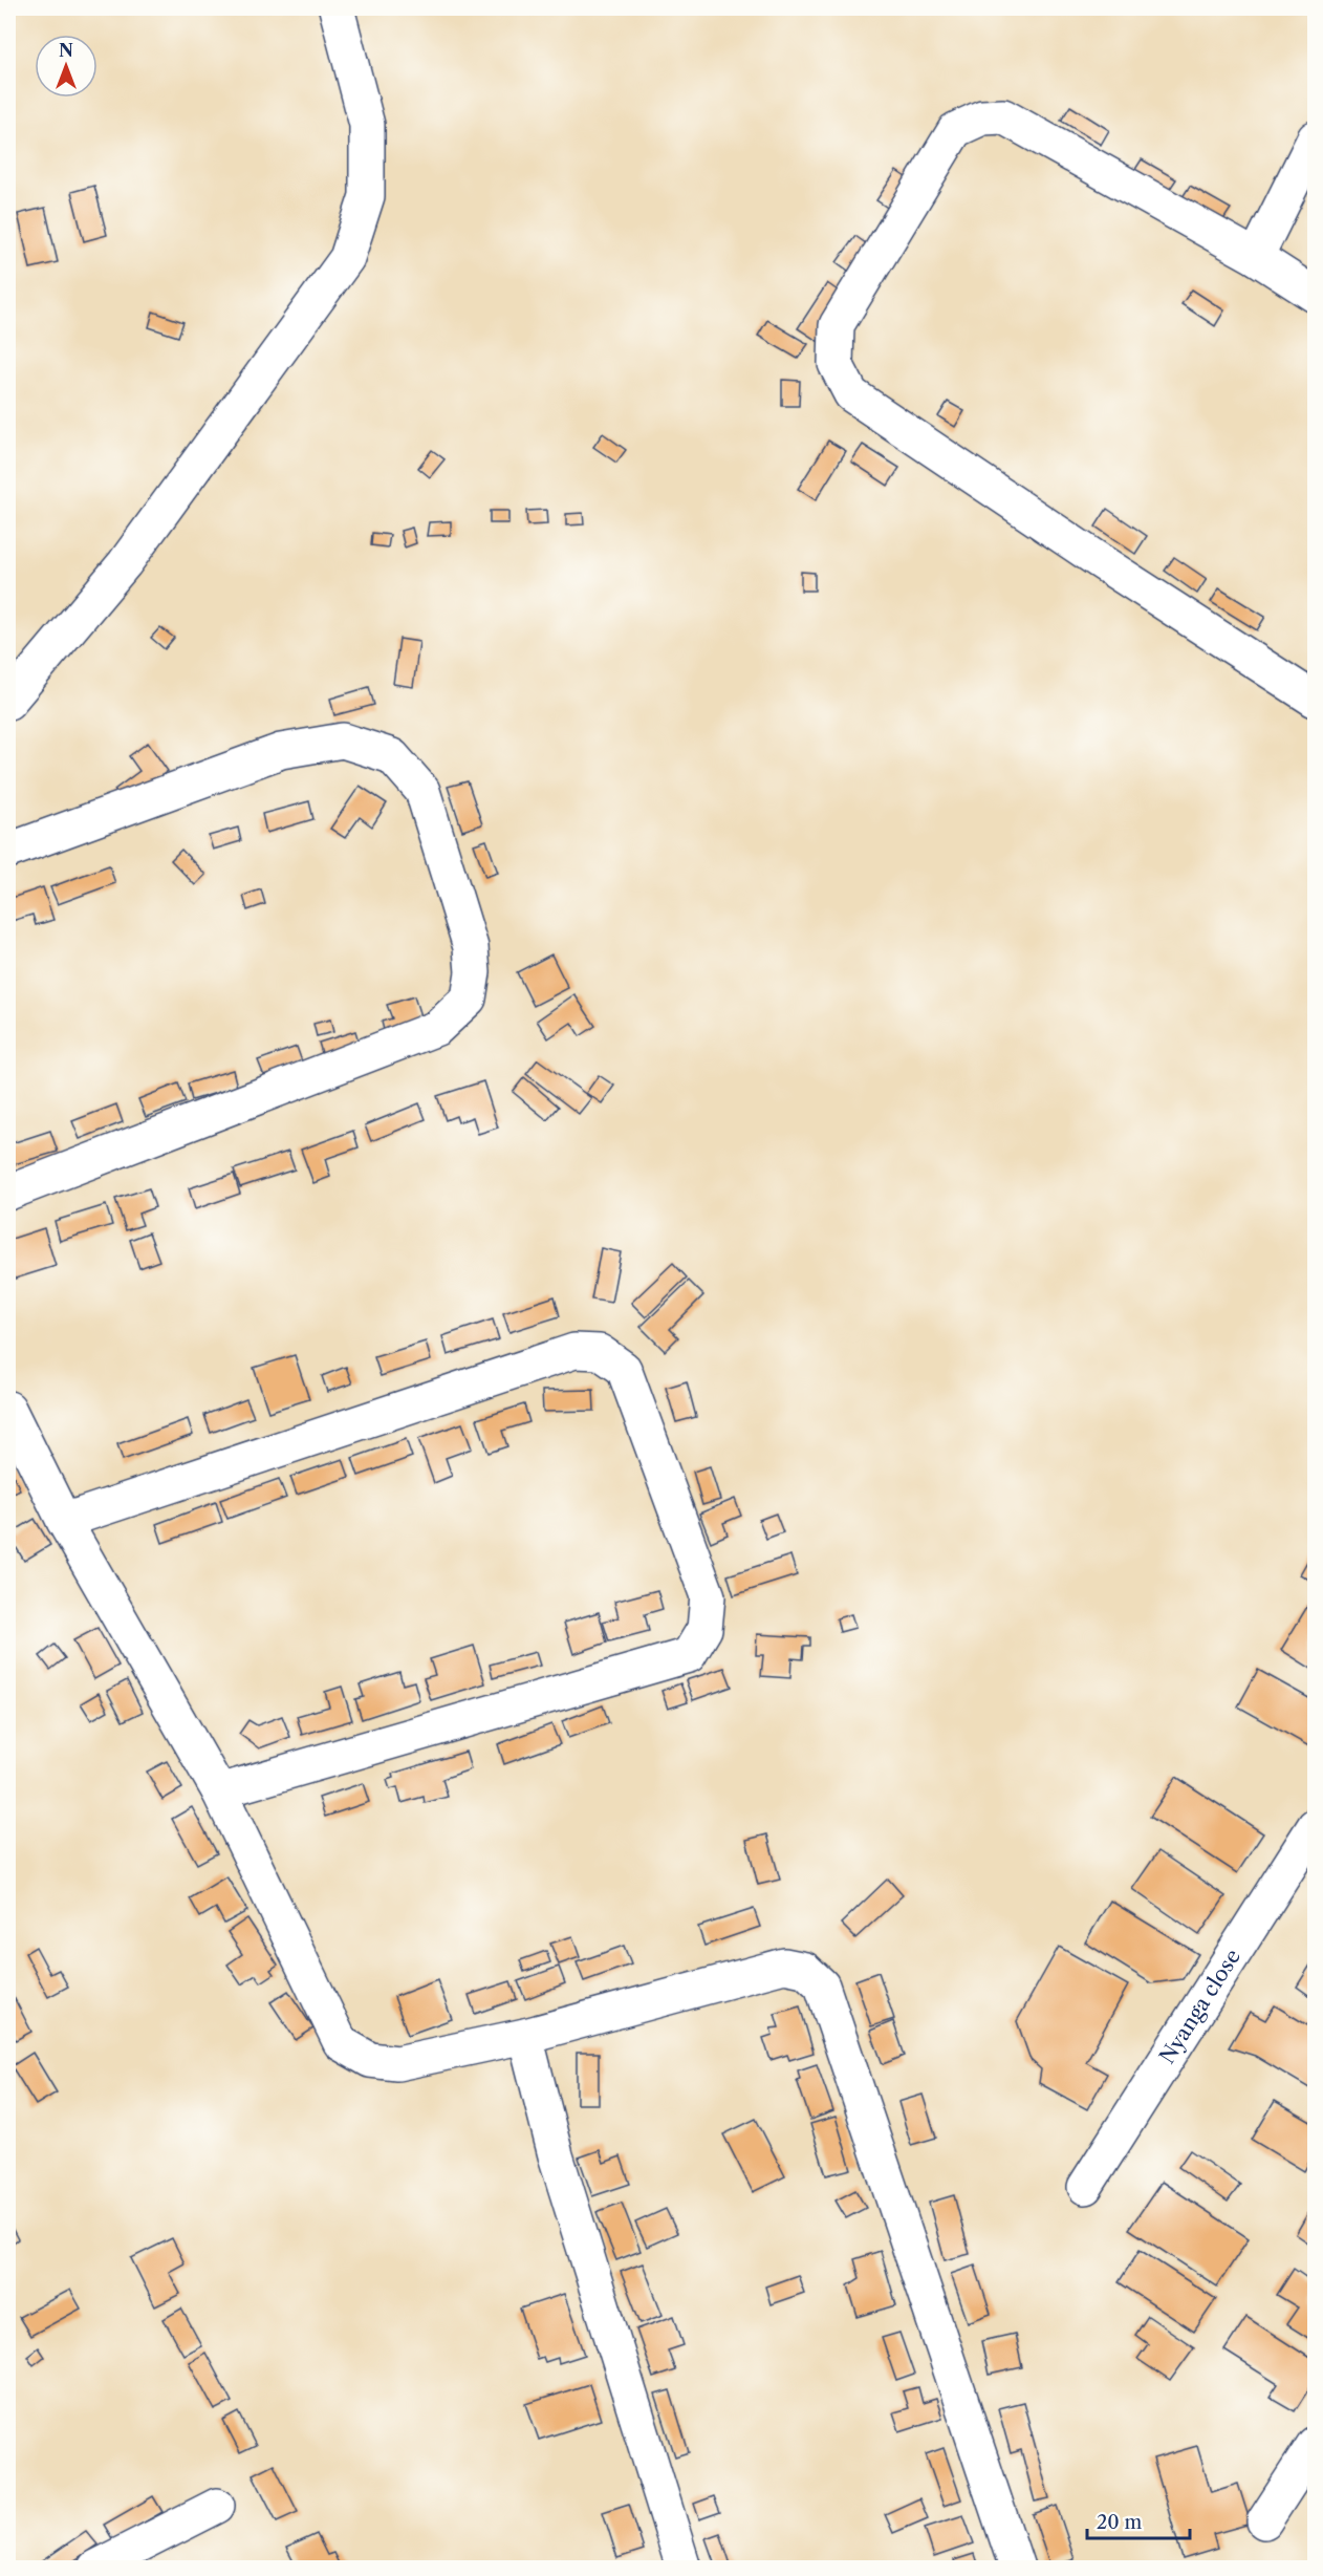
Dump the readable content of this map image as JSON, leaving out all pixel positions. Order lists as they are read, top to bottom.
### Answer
{
  "streets": {
    "street": ["Nyanga close"]
  },
  "scale_bar": "20 m",
  "north": "top"
}
